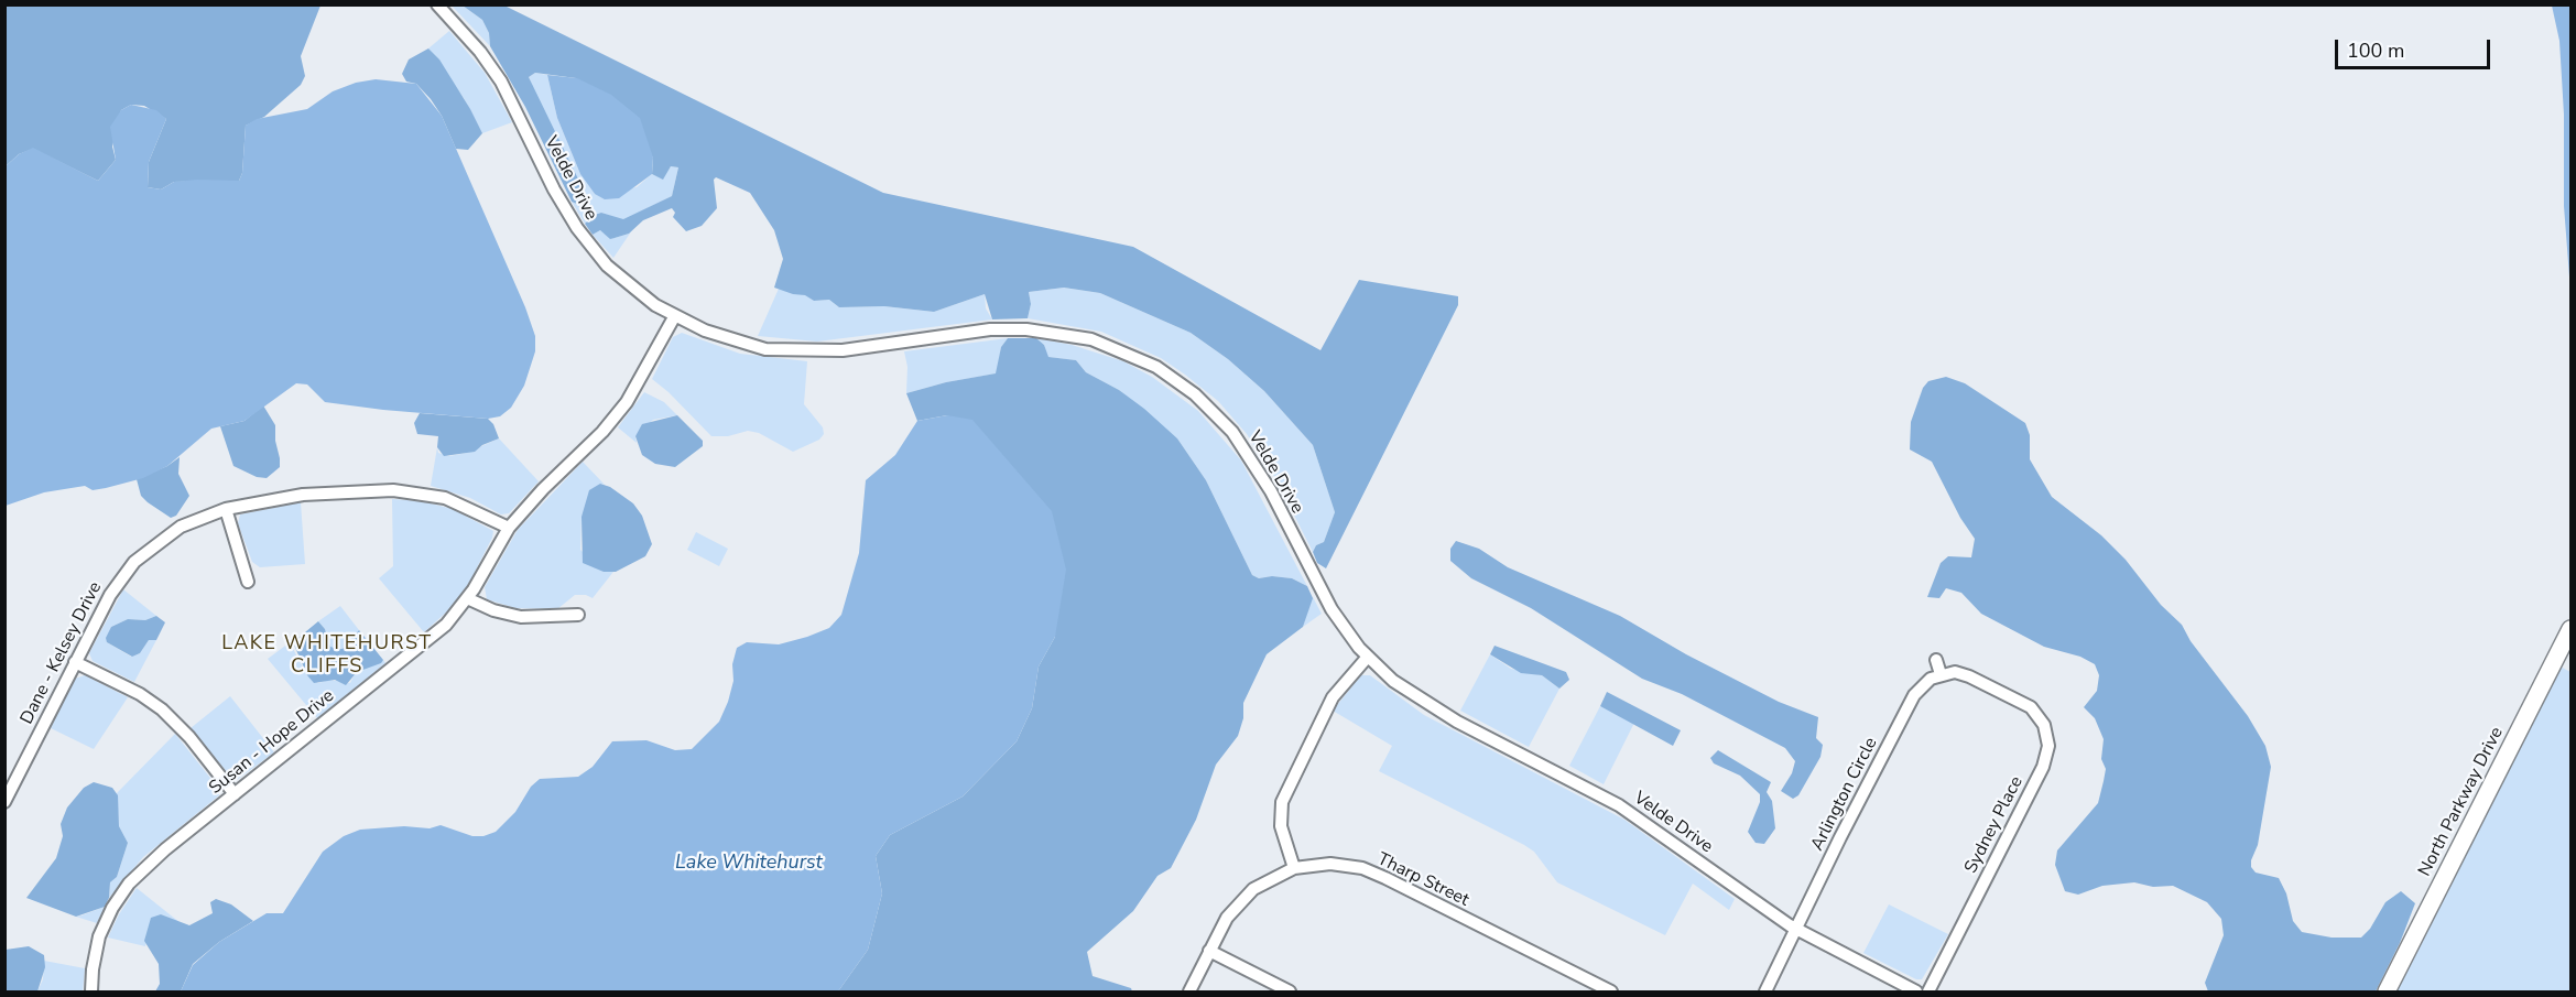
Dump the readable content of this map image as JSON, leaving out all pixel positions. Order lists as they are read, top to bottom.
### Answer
{
  "streets": {
    "main road": ["North Parkway Drive"],
    "street": [
      "Velde Drive",
      "Dane - Kelsey Drive",
      "Susan - Hope Drive",
      "Arlington Circle",
      "Sydney Place",
      "Tharp Street"
    ]
  },
  "crossings": [
    ["Velde Drive", "Susan - Hope Drive"],
    ["Velde Drive", "Arlington Circle"],
    ["Dane - Kelsey Drive", "Susan - Hope Drive"],
    ["Arlington Circle", "Sydney Place"]
  ],
  "districts": ["LAKE WHITEHURST CLIFFS"],
  "water": ["Lake Whitehurst"],
  "scale_bar": "100 m"
}
